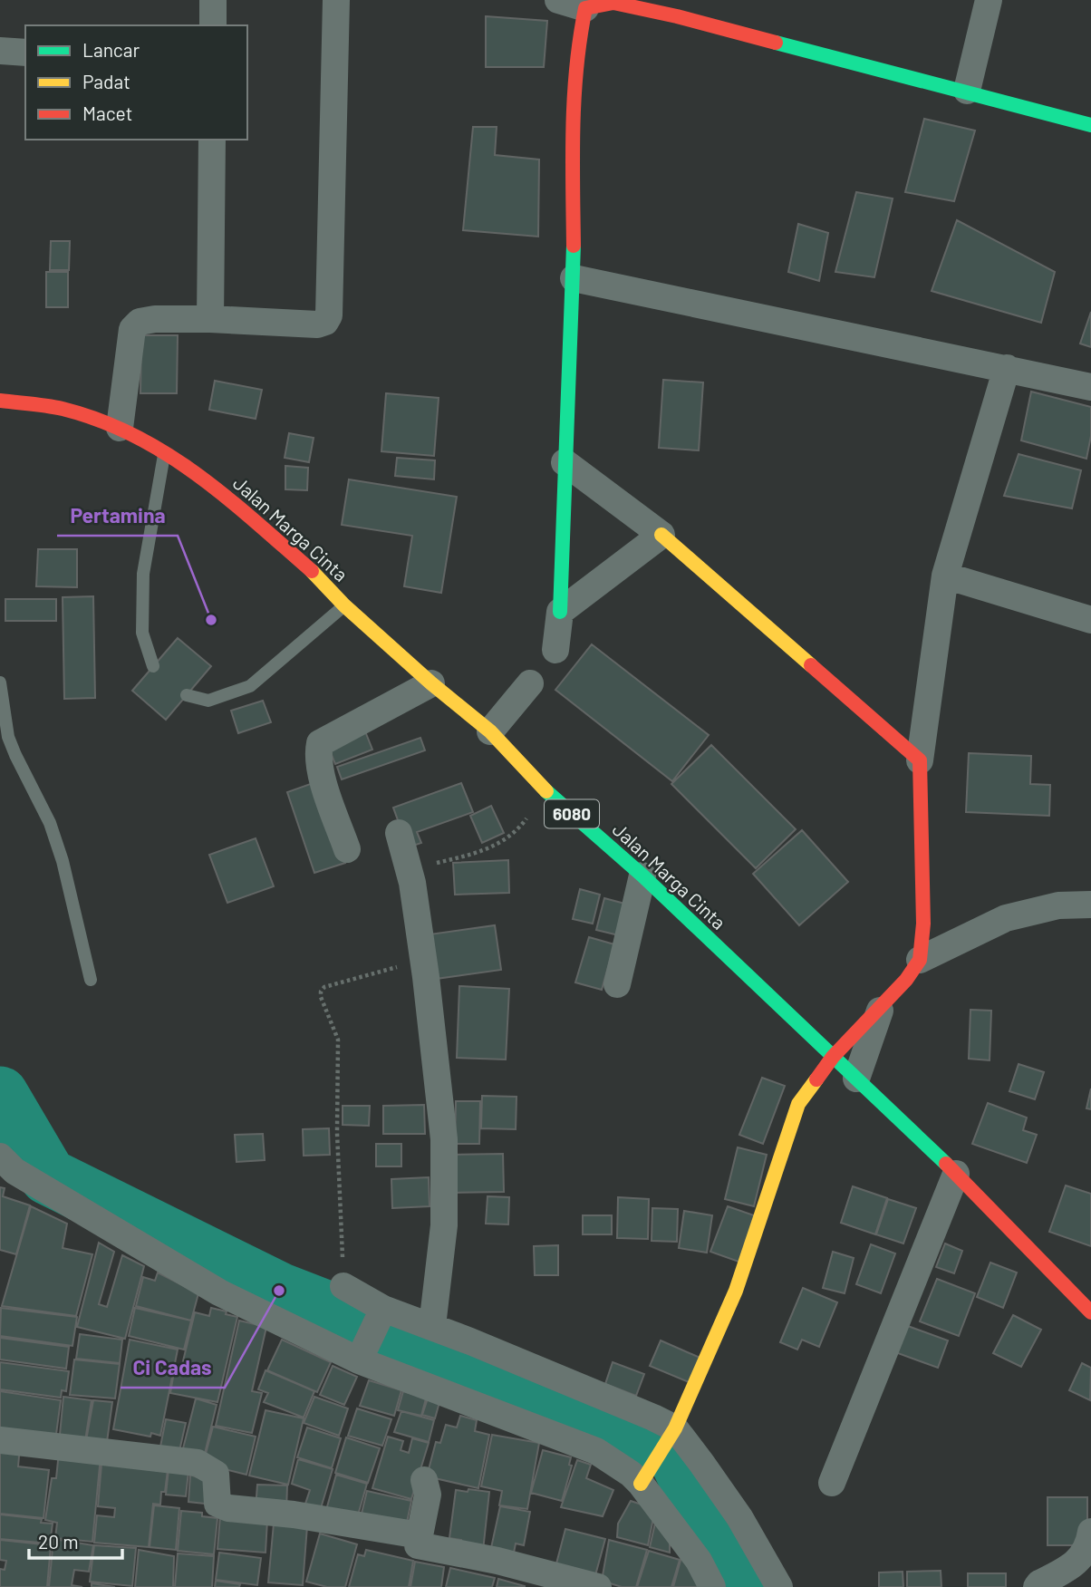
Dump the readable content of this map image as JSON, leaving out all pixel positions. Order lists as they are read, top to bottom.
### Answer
{
  "streets": {
    "street": ["Jalan Marga Cinta", "6080"]
  },
  "places": ["Pertamina", "Ci Cadas"],
  "legend": ["Lancar", "Padat", "Macet"],
  "scale_bar": "20 m"
}
